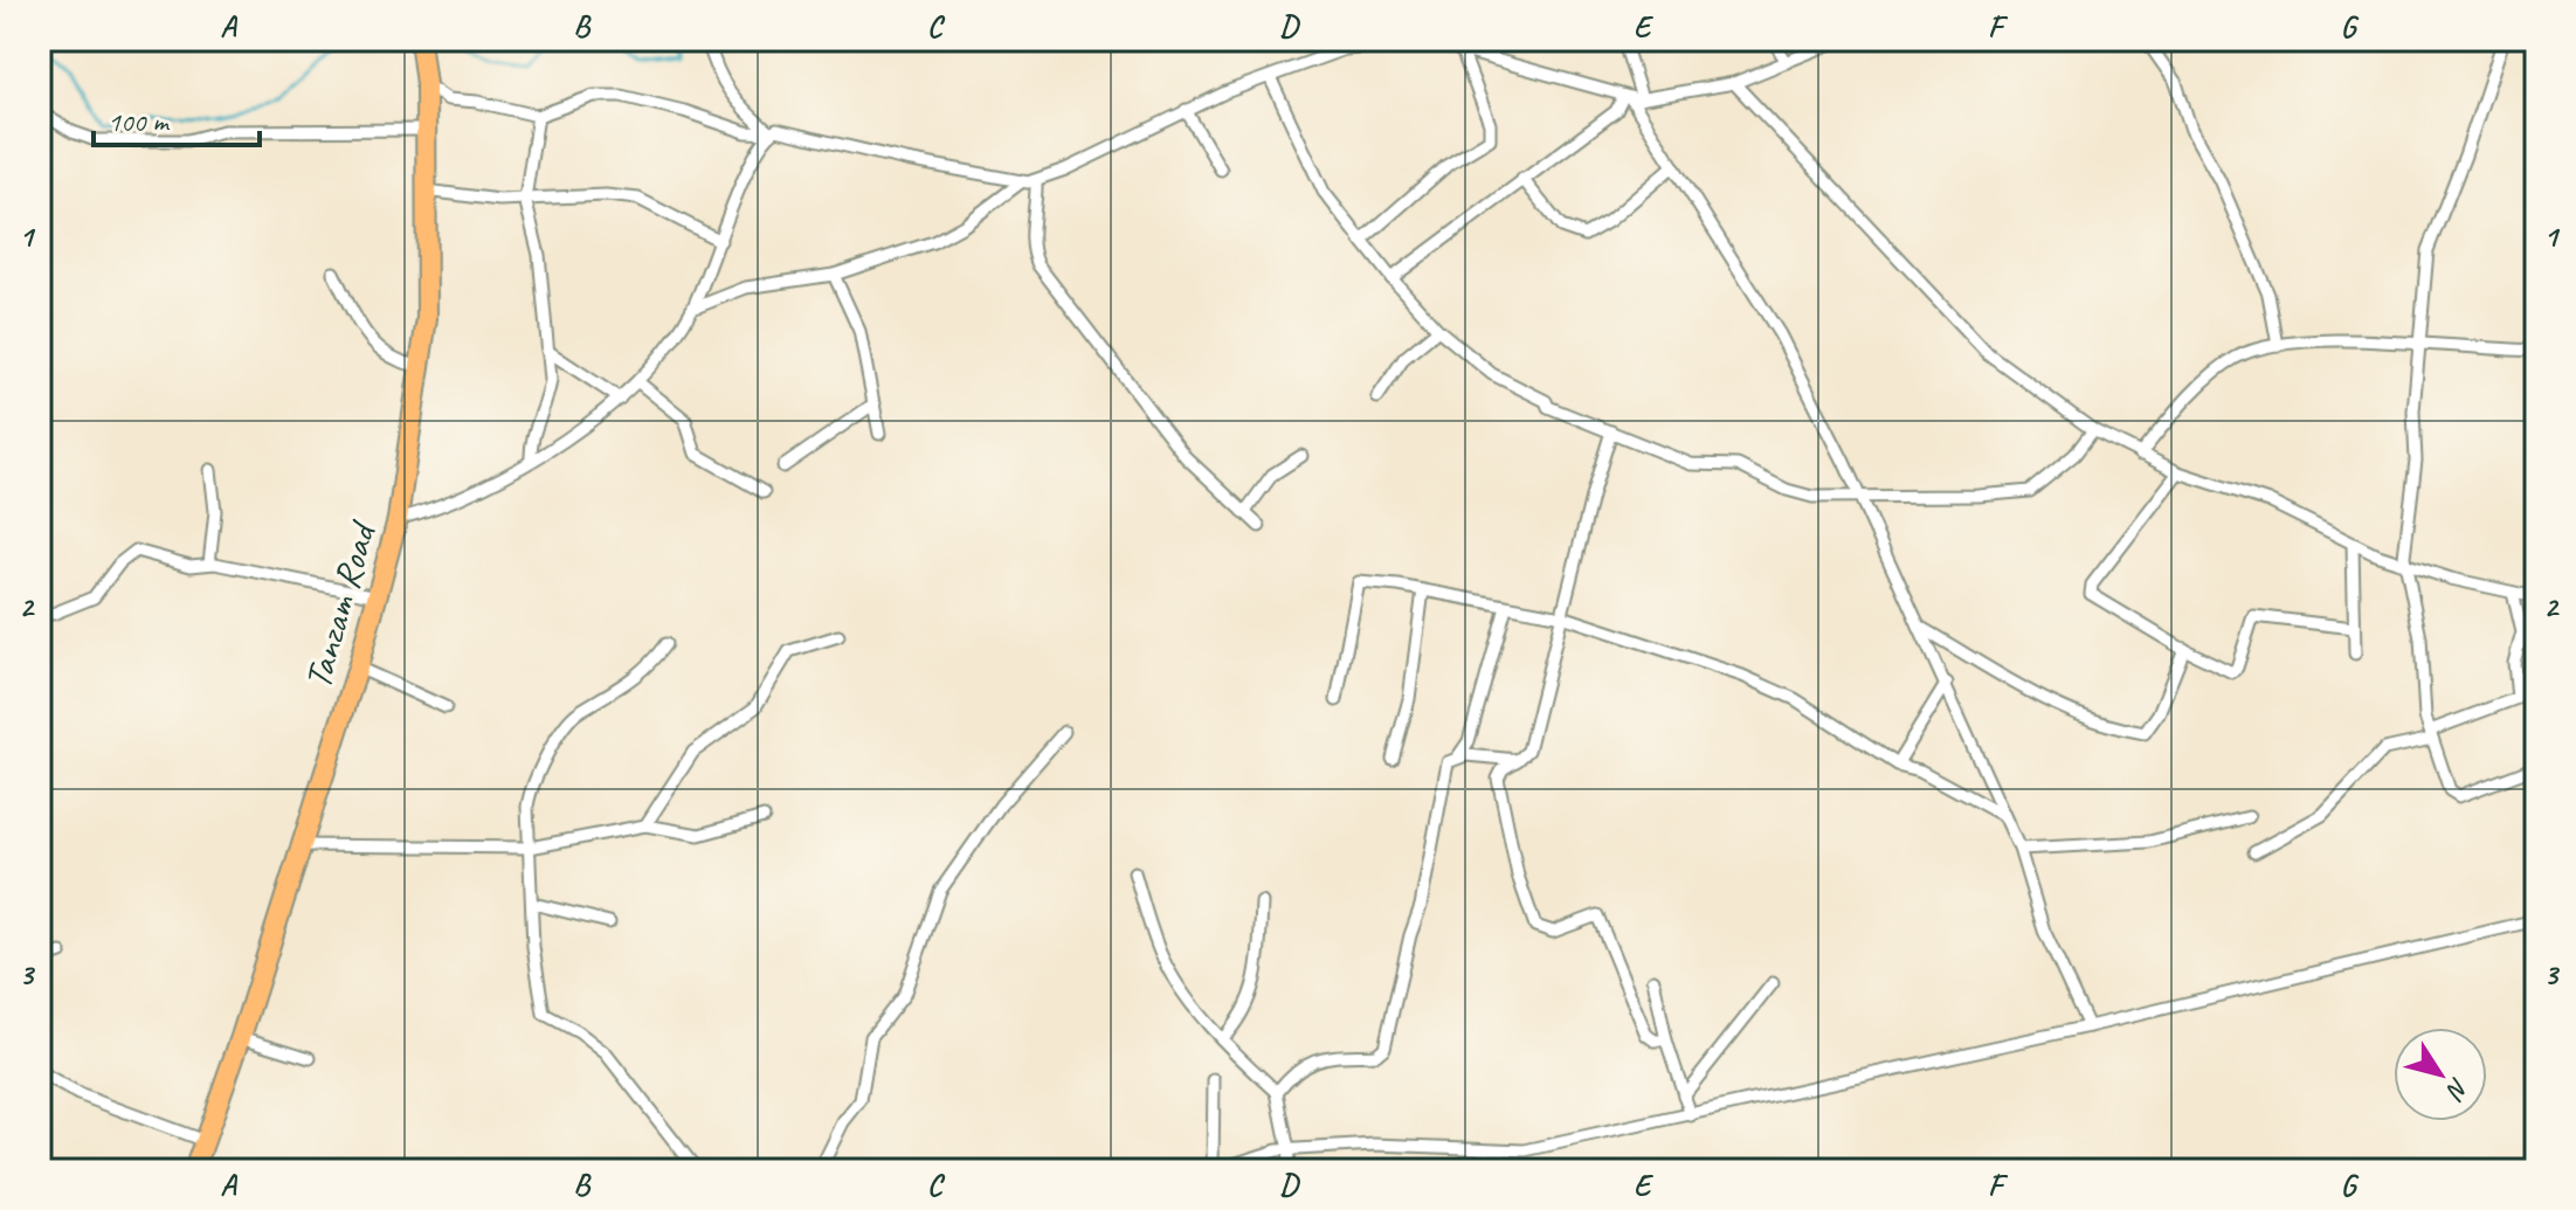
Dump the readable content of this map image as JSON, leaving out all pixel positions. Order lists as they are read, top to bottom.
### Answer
{
  "streets": {
    "highway": ["Tanzam Road"]
  },
  "scale_bar": "100 m",
  "north": "bottom right",
  "grid": {
    "columns": [
      "A",
      "B",
      "C",
      "D",
      "E",
      "F",
      "G"
    ],
    "rows": ["1", "2", "3"]
  }
}
